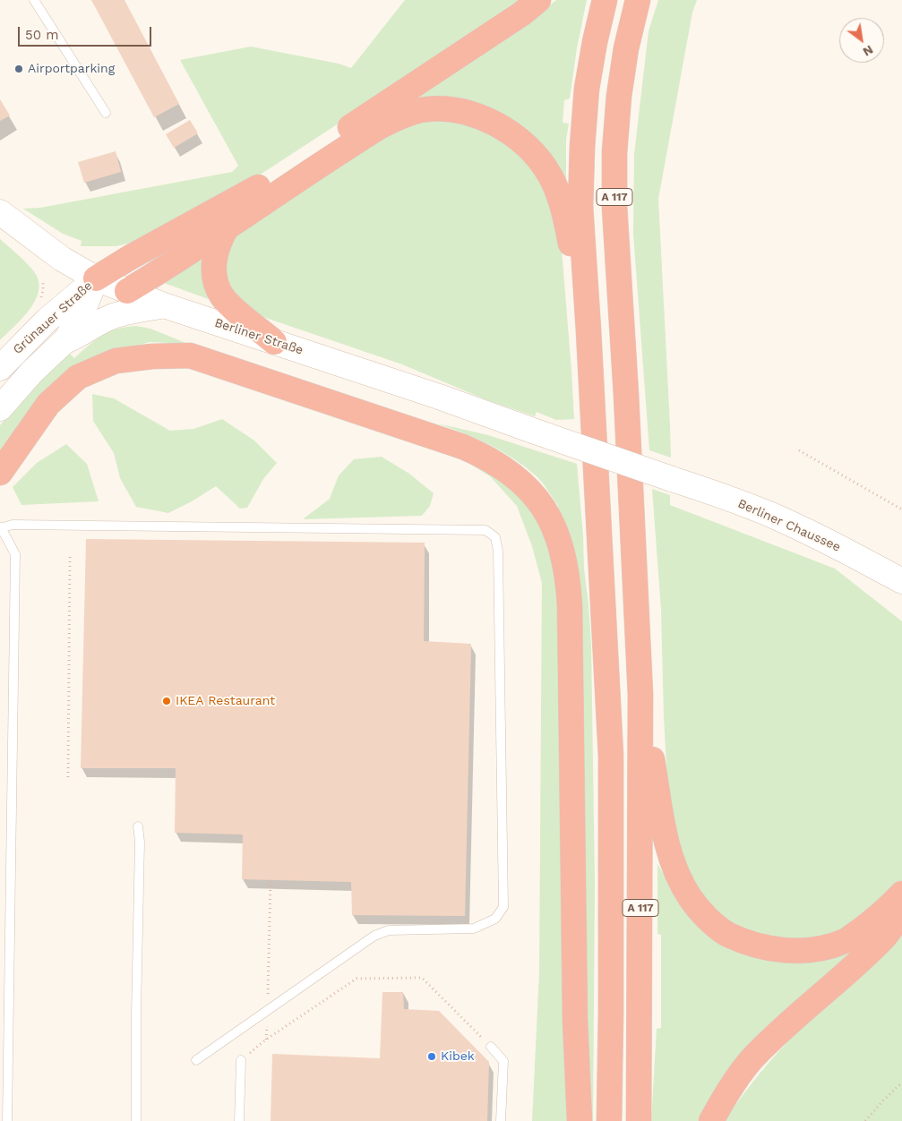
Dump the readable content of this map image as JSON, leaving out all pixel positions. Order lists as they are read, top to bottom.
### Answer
{
  "streets": {
    "highway": ["A 117"],
    "street": ["Grünauer Straße", "Berliner Straße", "Berliner Chaussee"]
  },
  "crossings": [
    ["Grünauer Straße", "Berliner Straße"],
    ["Berliner Straße", "Berliner Chaussee"]
  ],
  "places": ["Airportparking", "IKEA Restaurant", "Kibek"],
  "scale_bar": "50 m",
  "north": "bottom right"
}
